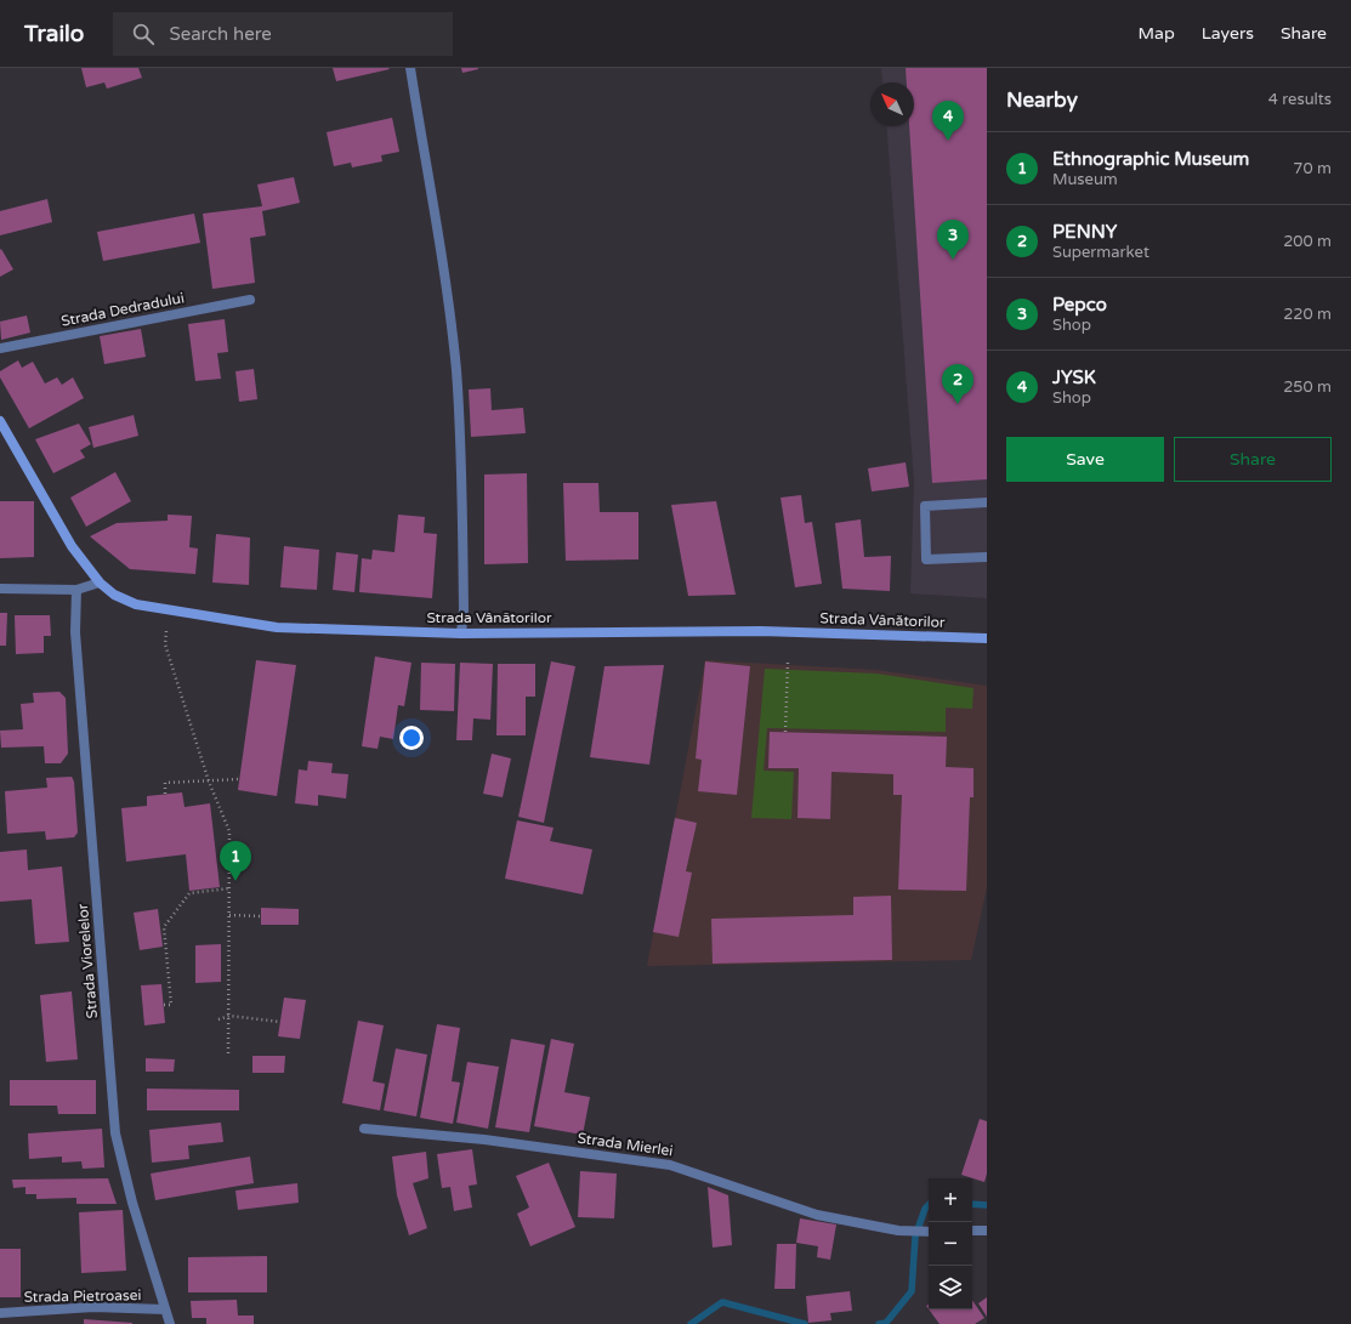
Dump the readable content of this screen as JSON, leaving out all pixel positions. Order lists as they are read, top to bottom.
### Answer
{
  "streets": {
    "main road": ["Strada Vânătorilor"],
    "street": [
      "Strada Dedradului",
      "Strada Viorelelor",
      "Strada Mierlei",
      "Strada Pietroasei"
    ]
  },
  "crossings": [
    ["Strada Viorelelor", "Strada Pietroasei"]
  ],
  "north": "top left",
  "page": {
    "header": "Trailo",
    "search": "Search here",
    "nav": ["Map", "Layers", "Share"],
    "heading": ["Nearby", "4 results"],
    "pins": [
      "4",
      "3",
      "2",
      "1"
    ],
    "list": [
      {
        "mark": "1",
        "name": "Ethnographic Museum",
        "note": "Museum",
        "value": "70 m"
      },
      {
        "mark": "2",
        "name": "PENNY",
        "note": "Supermarket",
        "value": "200 m"
      },
      {
        "mark": "3",
        "name": "Pepco",
        "note": "Shop",
        "value": "220 m"
      },
      {
        "mark": "4",
        "name": "JYSK",
        "note": "Shop",
        "value": "250 m"
      }
    ],
    "buttons": ["Save", "Share"],
    "map_buttons": ["+", "−"]
  }
}
